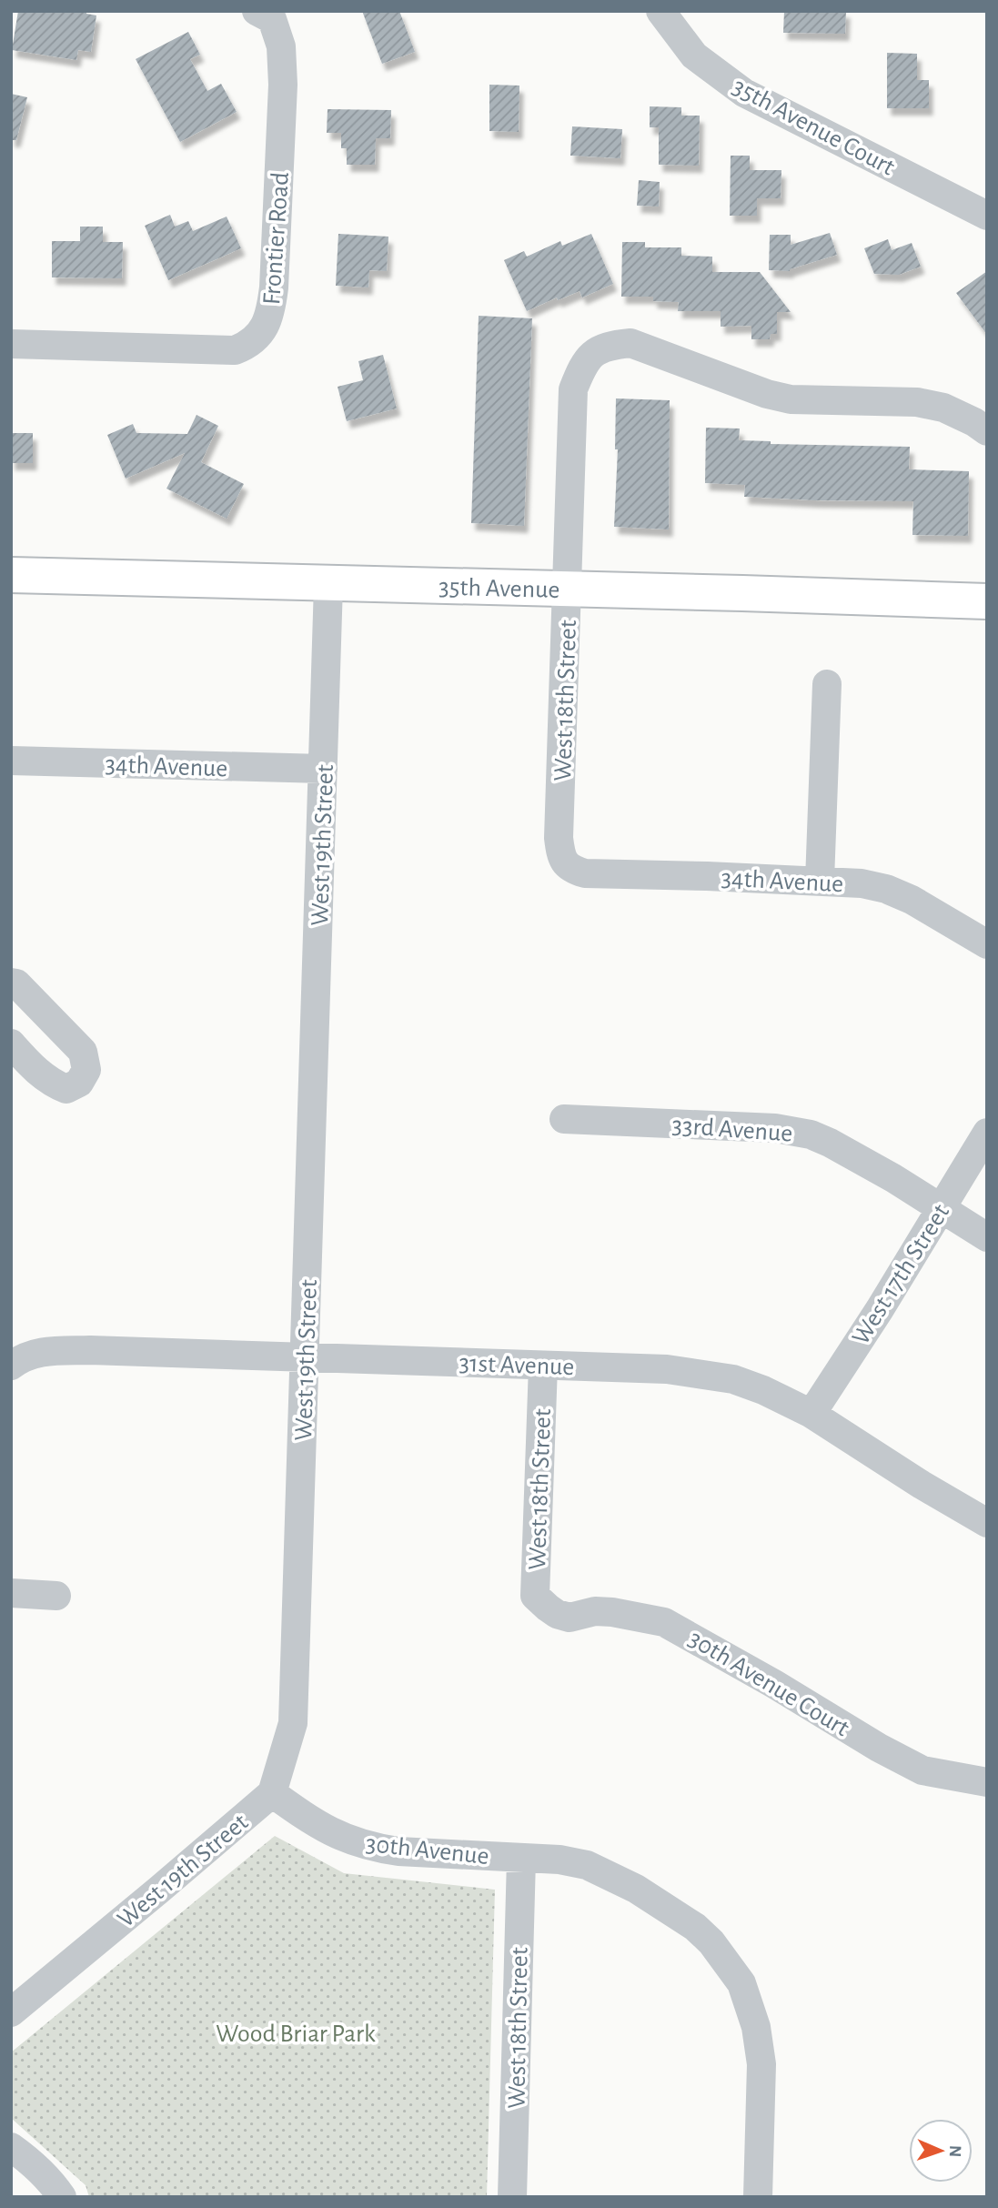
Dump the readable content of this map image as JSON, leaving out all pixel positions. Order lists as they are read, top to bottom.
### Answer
{
  "streets": {
    "main road": ["35th Avenue"],
    "street": [
      "35th Avenue Court",
      "Frontier Road",
      "West 18th Street",
      "34th Avenue",
      "West 19th Street",
      "33rd Avenue",
      "West 17th Street",
      "31st Avenue",
      "30th Avenue Court",
      "30th Avenue"
    ]
  },
  "crossings": [
    ["35th Avenue", "West 18th Street"],
    ["35th Avenue", "West 19th Street"],
    ["West 18th Street", "34th Avenue"],
    ["West 18th Street", "31st Avenue"],
    ["West 18th Street", "30th Avenue Court"],
    ["West 18th Street", "30th Avenue"],
    ["34th Avenue", "West 19th Street"],
    ["West 19th Street", "31st Avenue"],
    ["West 19th Street", "30th Avenue"],
    ["33rd Avenue", "West 17th Street"],
    ["West 17th Street", "31st Avenue"]
  ],
  "parks": ["Wood Briar Park"],
  "north": "right"
}
